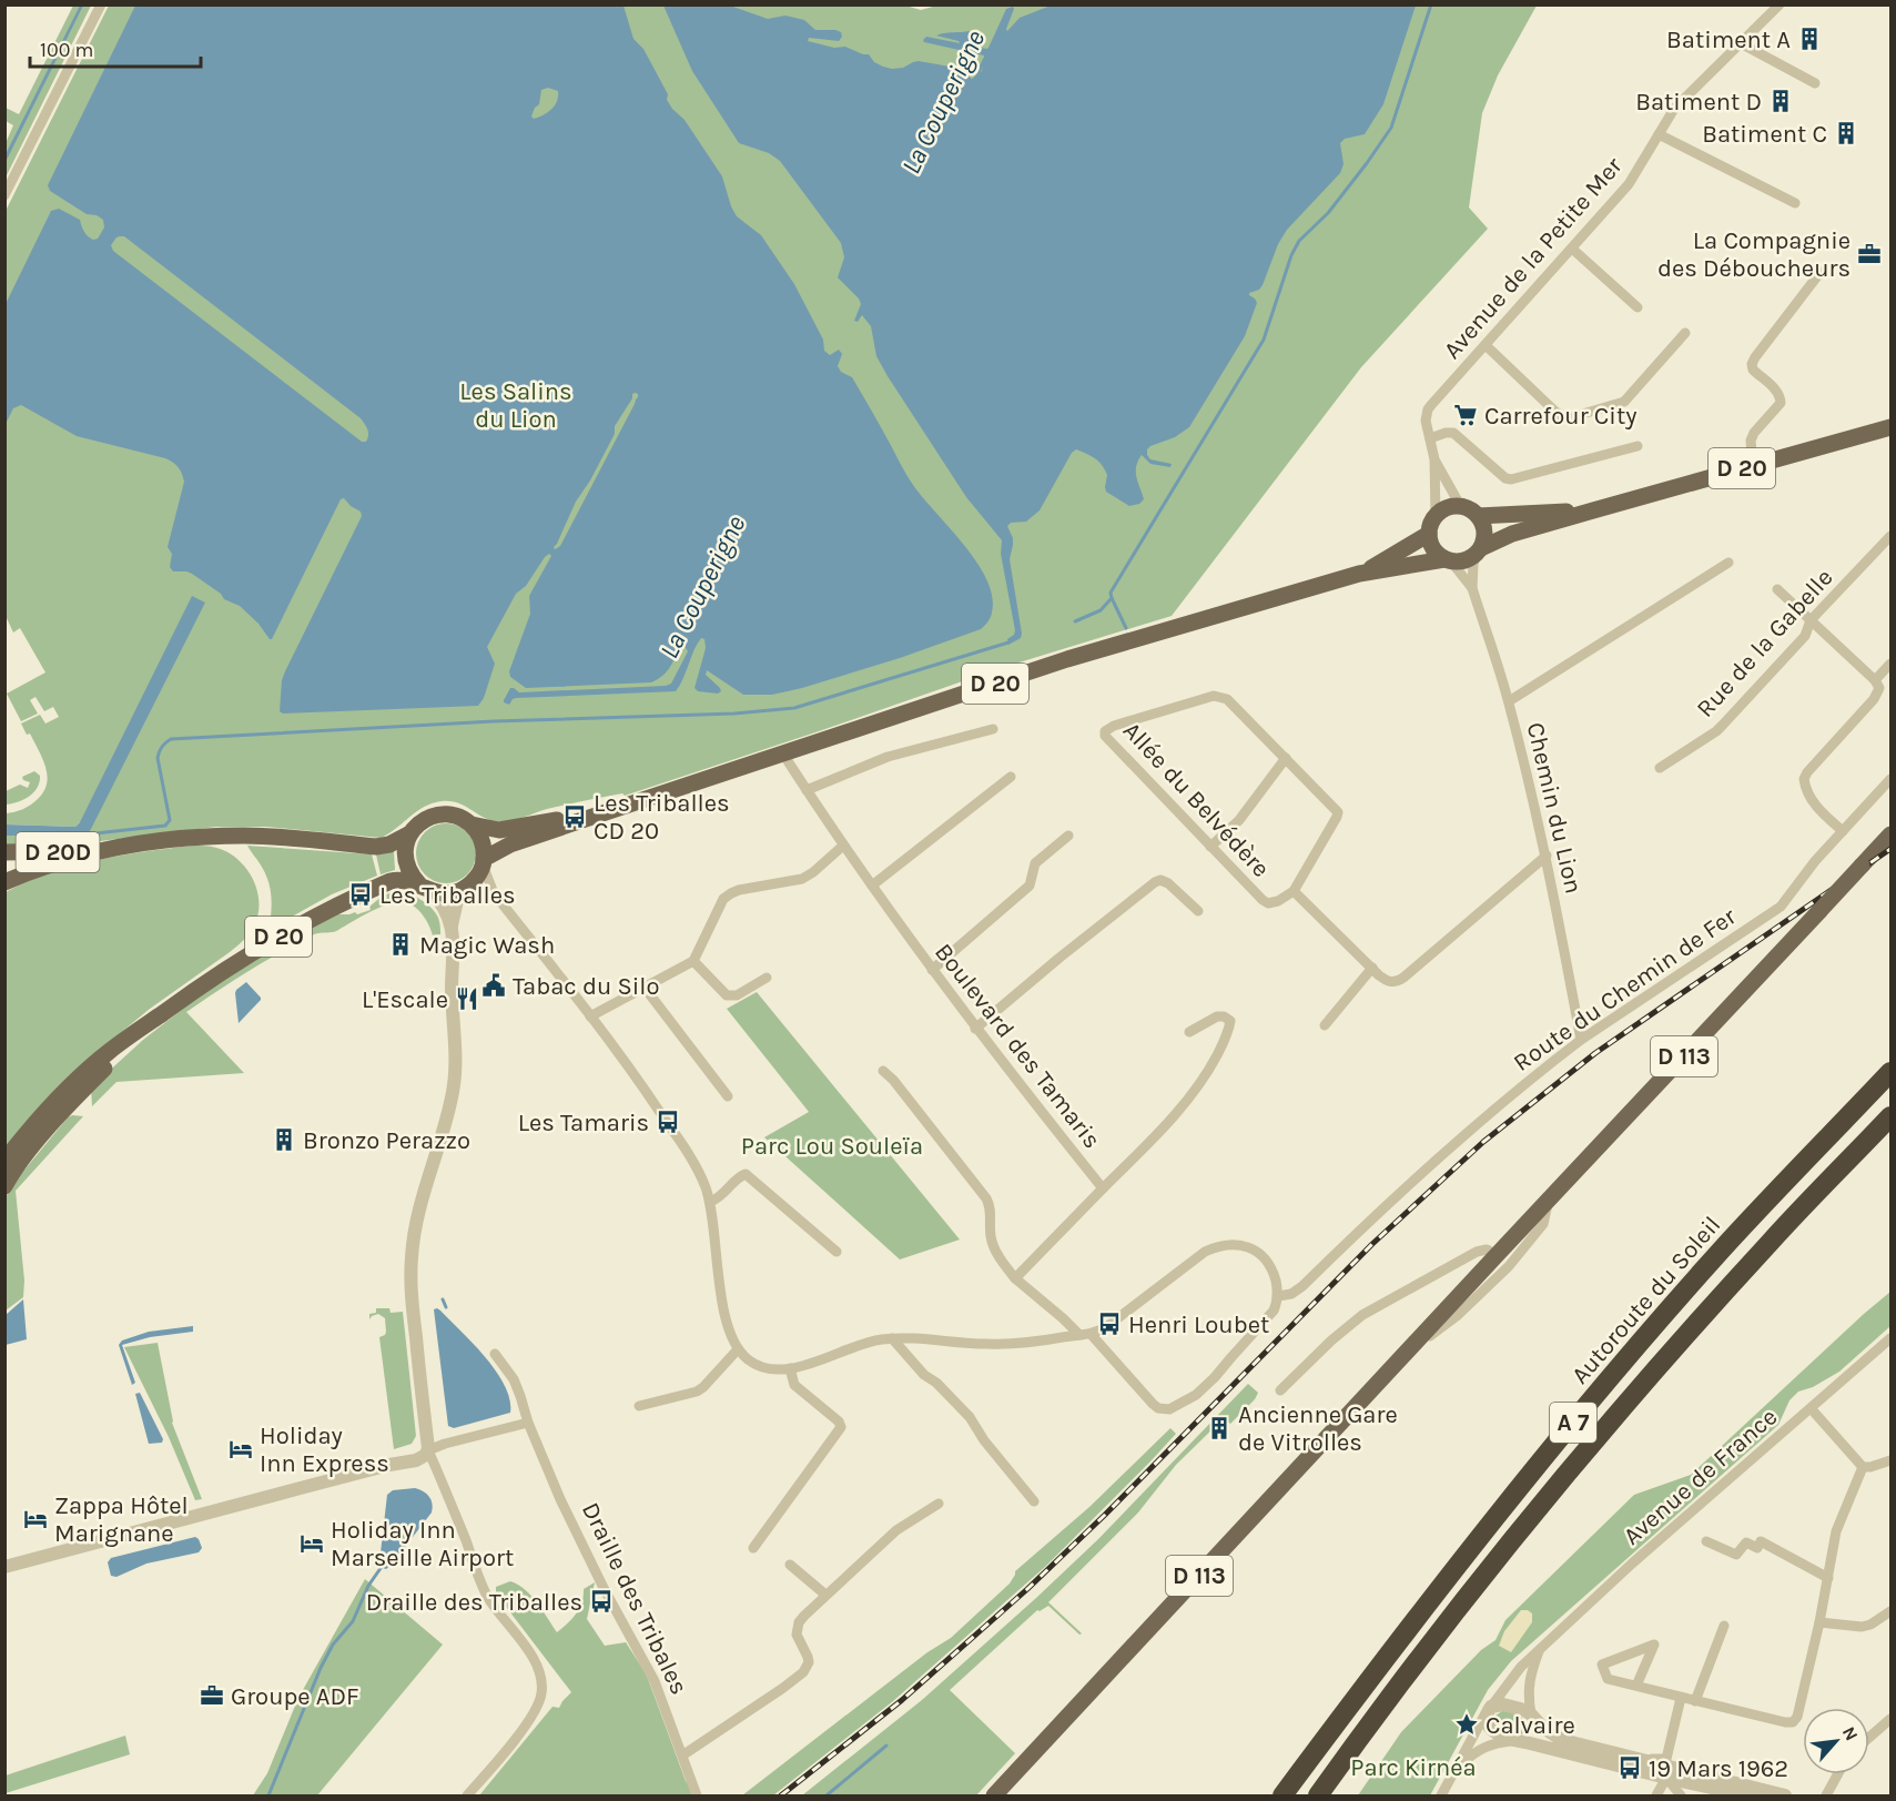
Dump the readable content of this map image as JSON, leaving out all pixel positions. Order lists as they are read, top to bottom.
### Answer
{
  "streets": {
    "highway": ["Autoroute du Soleil", "A 7"],
    "main road": ["D 20", "D 20D", "D 113"],
    "street": [
      "Avenue de la Petite Mer",
      "Rue de la Gabelle",
      "Allée du Belvédère",
      "Chemin du Lion",
      "Route du Chemin de Fer",
      "Boulevard des Tamaris",
      "Avenue de France",
      "Draille des Tribales"
    ]
  },
  "crossings": [
    ["Avenue de la Petite Mer", "D 20"],
    ["Avenue de la Petite Mer", "Chemin du Lion"],
    ["D 20", "Chemin du Lion"],
    ["D 20", "Boulevard des Tamaris"],
    ["Chemin du Lion", "Route du Chemin de Fer"]
  ],
  "water": ["La Couperigne"],
  "parks": ["Les Salins du Lion", "Parc Lou Souleïa", "Parc Kirnéa"],
  "places": {
    "building": [
      "Batiment A",
      "Batiment D",
      "Batiment C",
      "Magic Wash",
      "Bronzo Perazzo",
      "Ancienne Gare de Vitrolles"
    ],
    "office": ["La Compagnie des Déboucheurs", "Groupe ADF"],
    "supermarket": ["Carrefour City"],
    "bus stop": [
      "Les Triballes CD 20",
      "Les Triballes",
      "Les Tamaris",
      "Henri Loubet",
      "Draille des Triballes",
      "19 Mars 1962"
    ],
    "public building": ["Tabac du Silo"],
    "restaurant": ["L'Escale"],
    "hotel": ["Holiday Inn Express", "Zappa Hôtel Marignane", "Holiday Inn Marseille Airport"],
    "place": ["Calvaire"]
  },
  "scale_bar": "100 m",
  "north": "top right"
}
